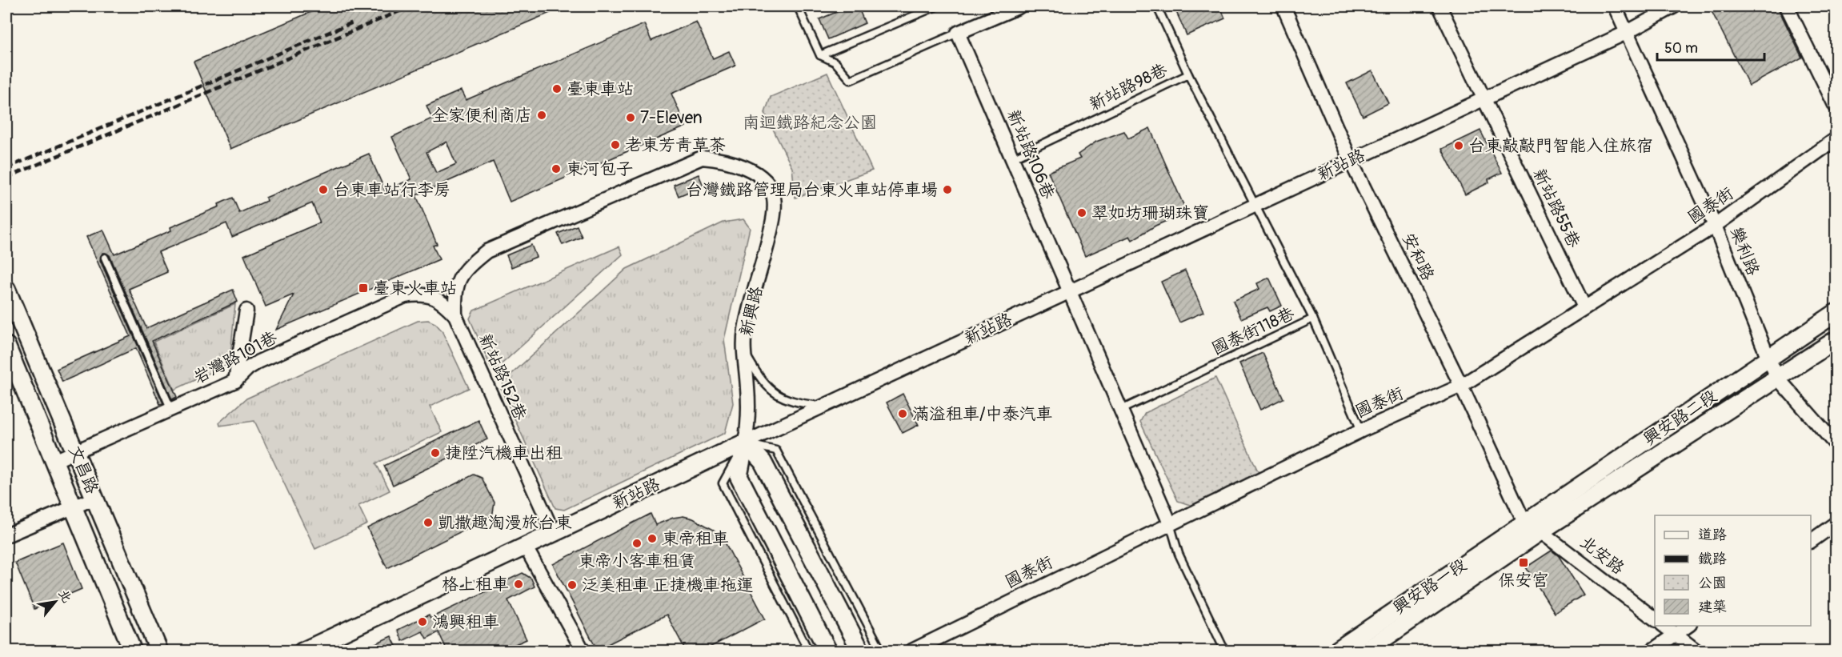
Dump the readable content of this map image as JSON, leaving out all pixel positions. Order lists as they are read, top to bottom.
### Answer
{
  "streets": {
    "street": [
      "新站路106巷",
      "新站路",
      "國泰街",
      "新站路55巷",
      "樂利路",
      "安和路",
      "新興路",
      "岩灣路101巷",
      "新站路152巷",
      "興安路二段",
      "文昌路",
      "北安路",
      "興安路一段"
    ],
    "lane": ["新站路98巷", "國泰街118巷"]
  },
  "crossings": [
    ["新站路98巷", "新站路106巷"],
    ["新站路106巷", "新站路"],
    ["新站路106巷", "國泰街"],
    ["新站路106巷", "國泰街118巷"],
    ["新站路", "新站路55巷"],
    ["新站路", "樂利路"],
    ["新站路", "安和路"],
    ["新站路", "新興路"],
    ["新站路", "新站路152巷"],
    ["國泰街", "新站路55巷"],
    ["國泰街", "樂利路"],
    ["國泰街", "安和路"],
    ["國泰街", "國泰街118巷"],
    ["樂利路", "興安路二段"],
    ["安和路", "興安路二段"],
    ["安和路", "北安路"],
    ["安和路", "興安路一段"],
    ["新興路", "岩灣路101巷"],
    ["新興路", "新站路152巷"],
    ["岩灣路101巷", "新站路152巷"],
    ["岩灣路101巷", "文昌路"],
    ["興安路二段", "北安路"],
    ["興安路二段", "興安路一段"],
    ["北安路", "興安路一段"]
  ],
  "parks": ["南迴鐵路紀念公園"],
  "places": {
    "other": [
      "臺東車站",
      "全家便利商店",
      "7-Eleven",
      "老東芳青草茶",
      "台東敲敲門智能入住旅宿",
      "東河包子",
      "台東車站行李房",
      "台灣鐵路管理局台東火車站停車場",
      "翠如坊珊瑚珠寶",
      "滿溢租車/中泰汽車",
      "捷陞汽機車出租",
      "凱撒趣淘漫旅台東",
      "東帝租車",
      "東帝小客車租賃",
      "格上租車",
      "泛美租車 正捷機車拖運",
      "鴻興租車"
    ],
    "transit": ["臺東火車站", "保安宮"]
  },
  "legend": [
    "道路",
    "鐵路",
    "公園",
    "建築"
  ],
  "scale_bar": "50 m",
  "north": "top right"
}
